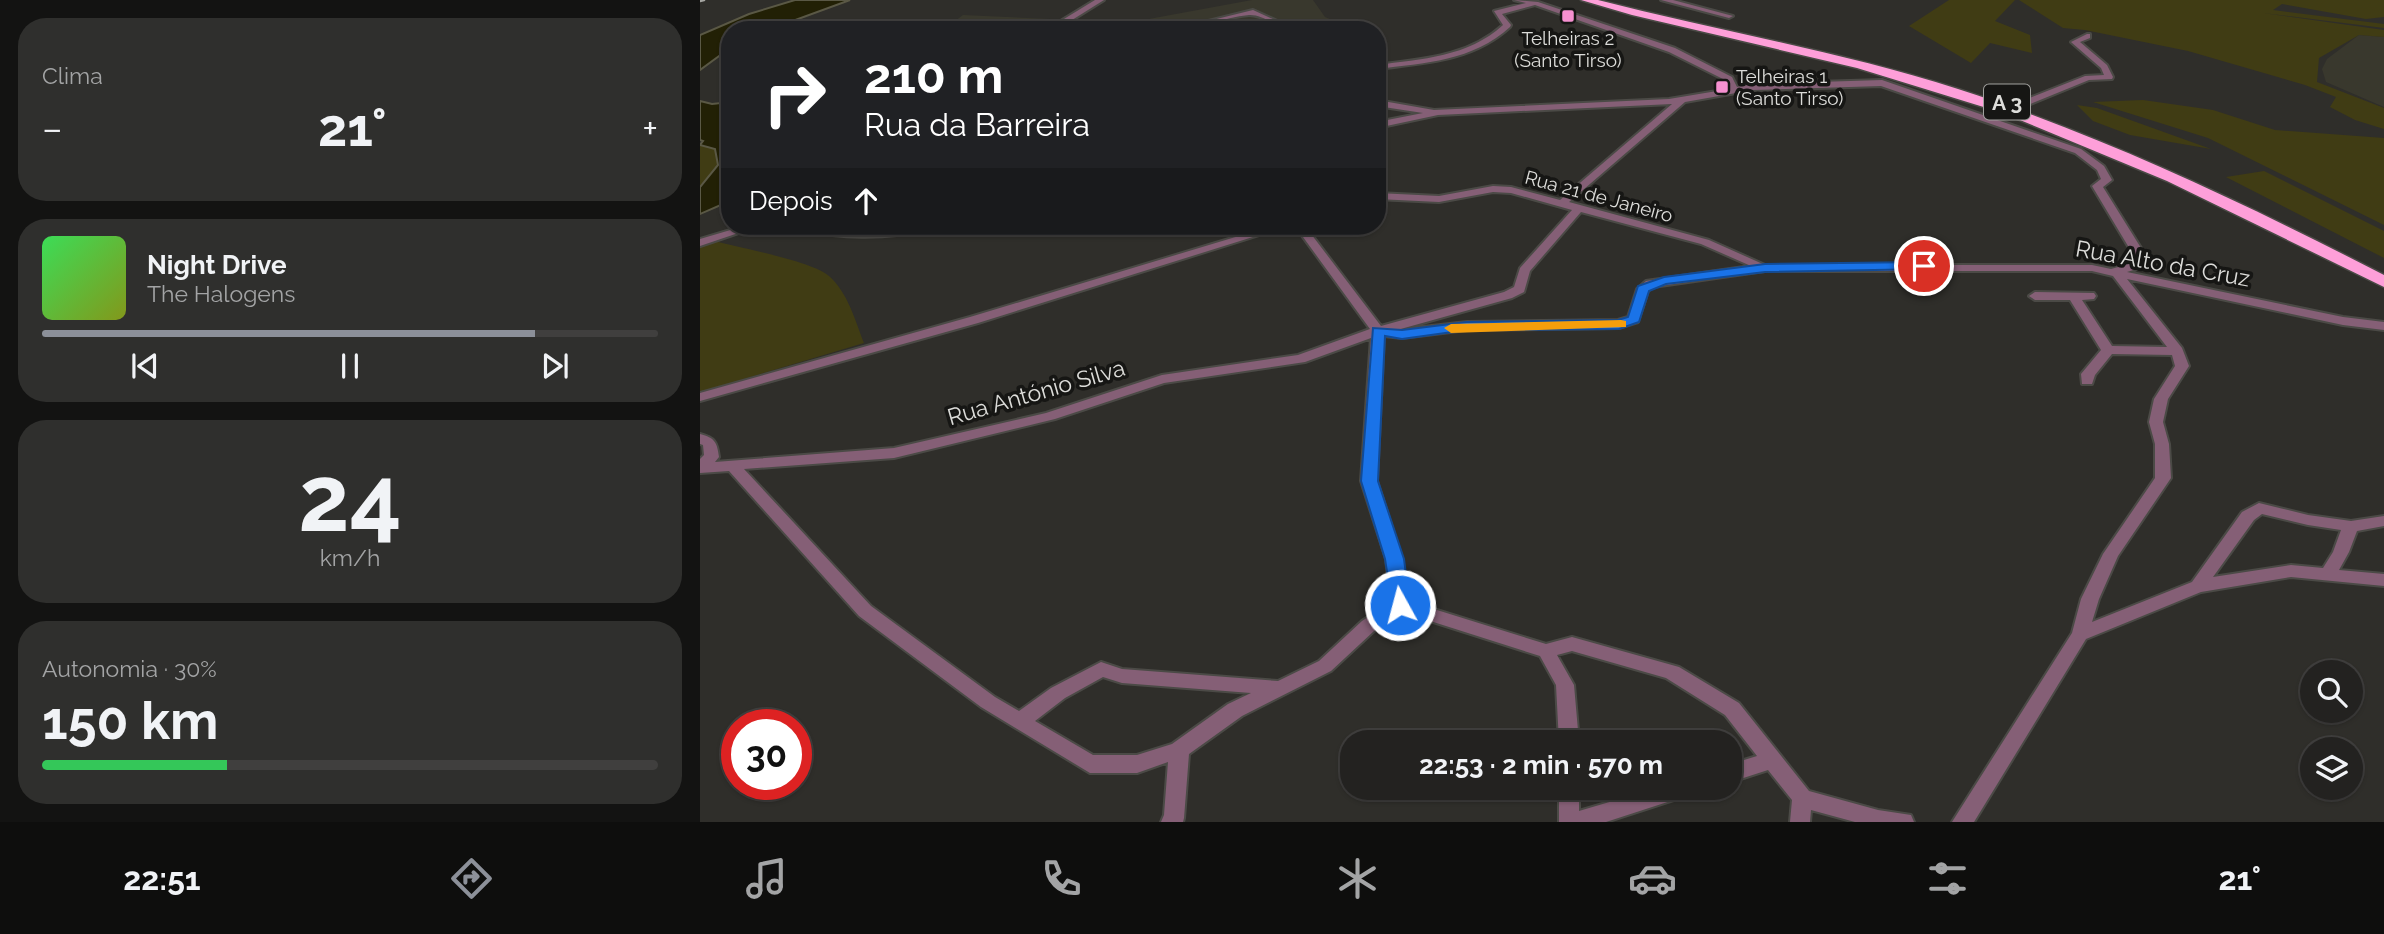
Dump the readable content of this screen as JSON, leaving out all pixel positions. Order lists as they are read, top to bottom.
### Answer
{
  "streets": {
    "highway": ["A 3"],
    "street": ["Rua 21 de Janeiro", "Rua Alto da Cruz", "Rua António Silva"]
  },
  "crossings": [
    ["Rua 21 de Janeiro", "Rua Alto da Cruz"],
    ["Rua 21 de Janeiro", "Rua António Silva"],
    ["Rua Alto da Cruz", "Rua António Silva"]
  ],
  "places": {
    "transit": ["Telheiras 2 (Santo Tirso)", "Telheiras 1 (Santo Tirso)"]
  },
  "page": {
    "tile": [
      "Clima",
      ["24", "km/h"],
      ["Autonomia · 30%", "150 km"]
    ],
    "turn": ["210 m", "Rua da Barreira"],
    "heat": ["−", "21°", "+"],
    "then": "Depois",
    "song": ["Night Drive", "The Halogens"],
    "limit": "30",
    "trip": "22:53 · 2 min · 570 m",
    "tabs": ["22:51", "21°"]
  }
}
